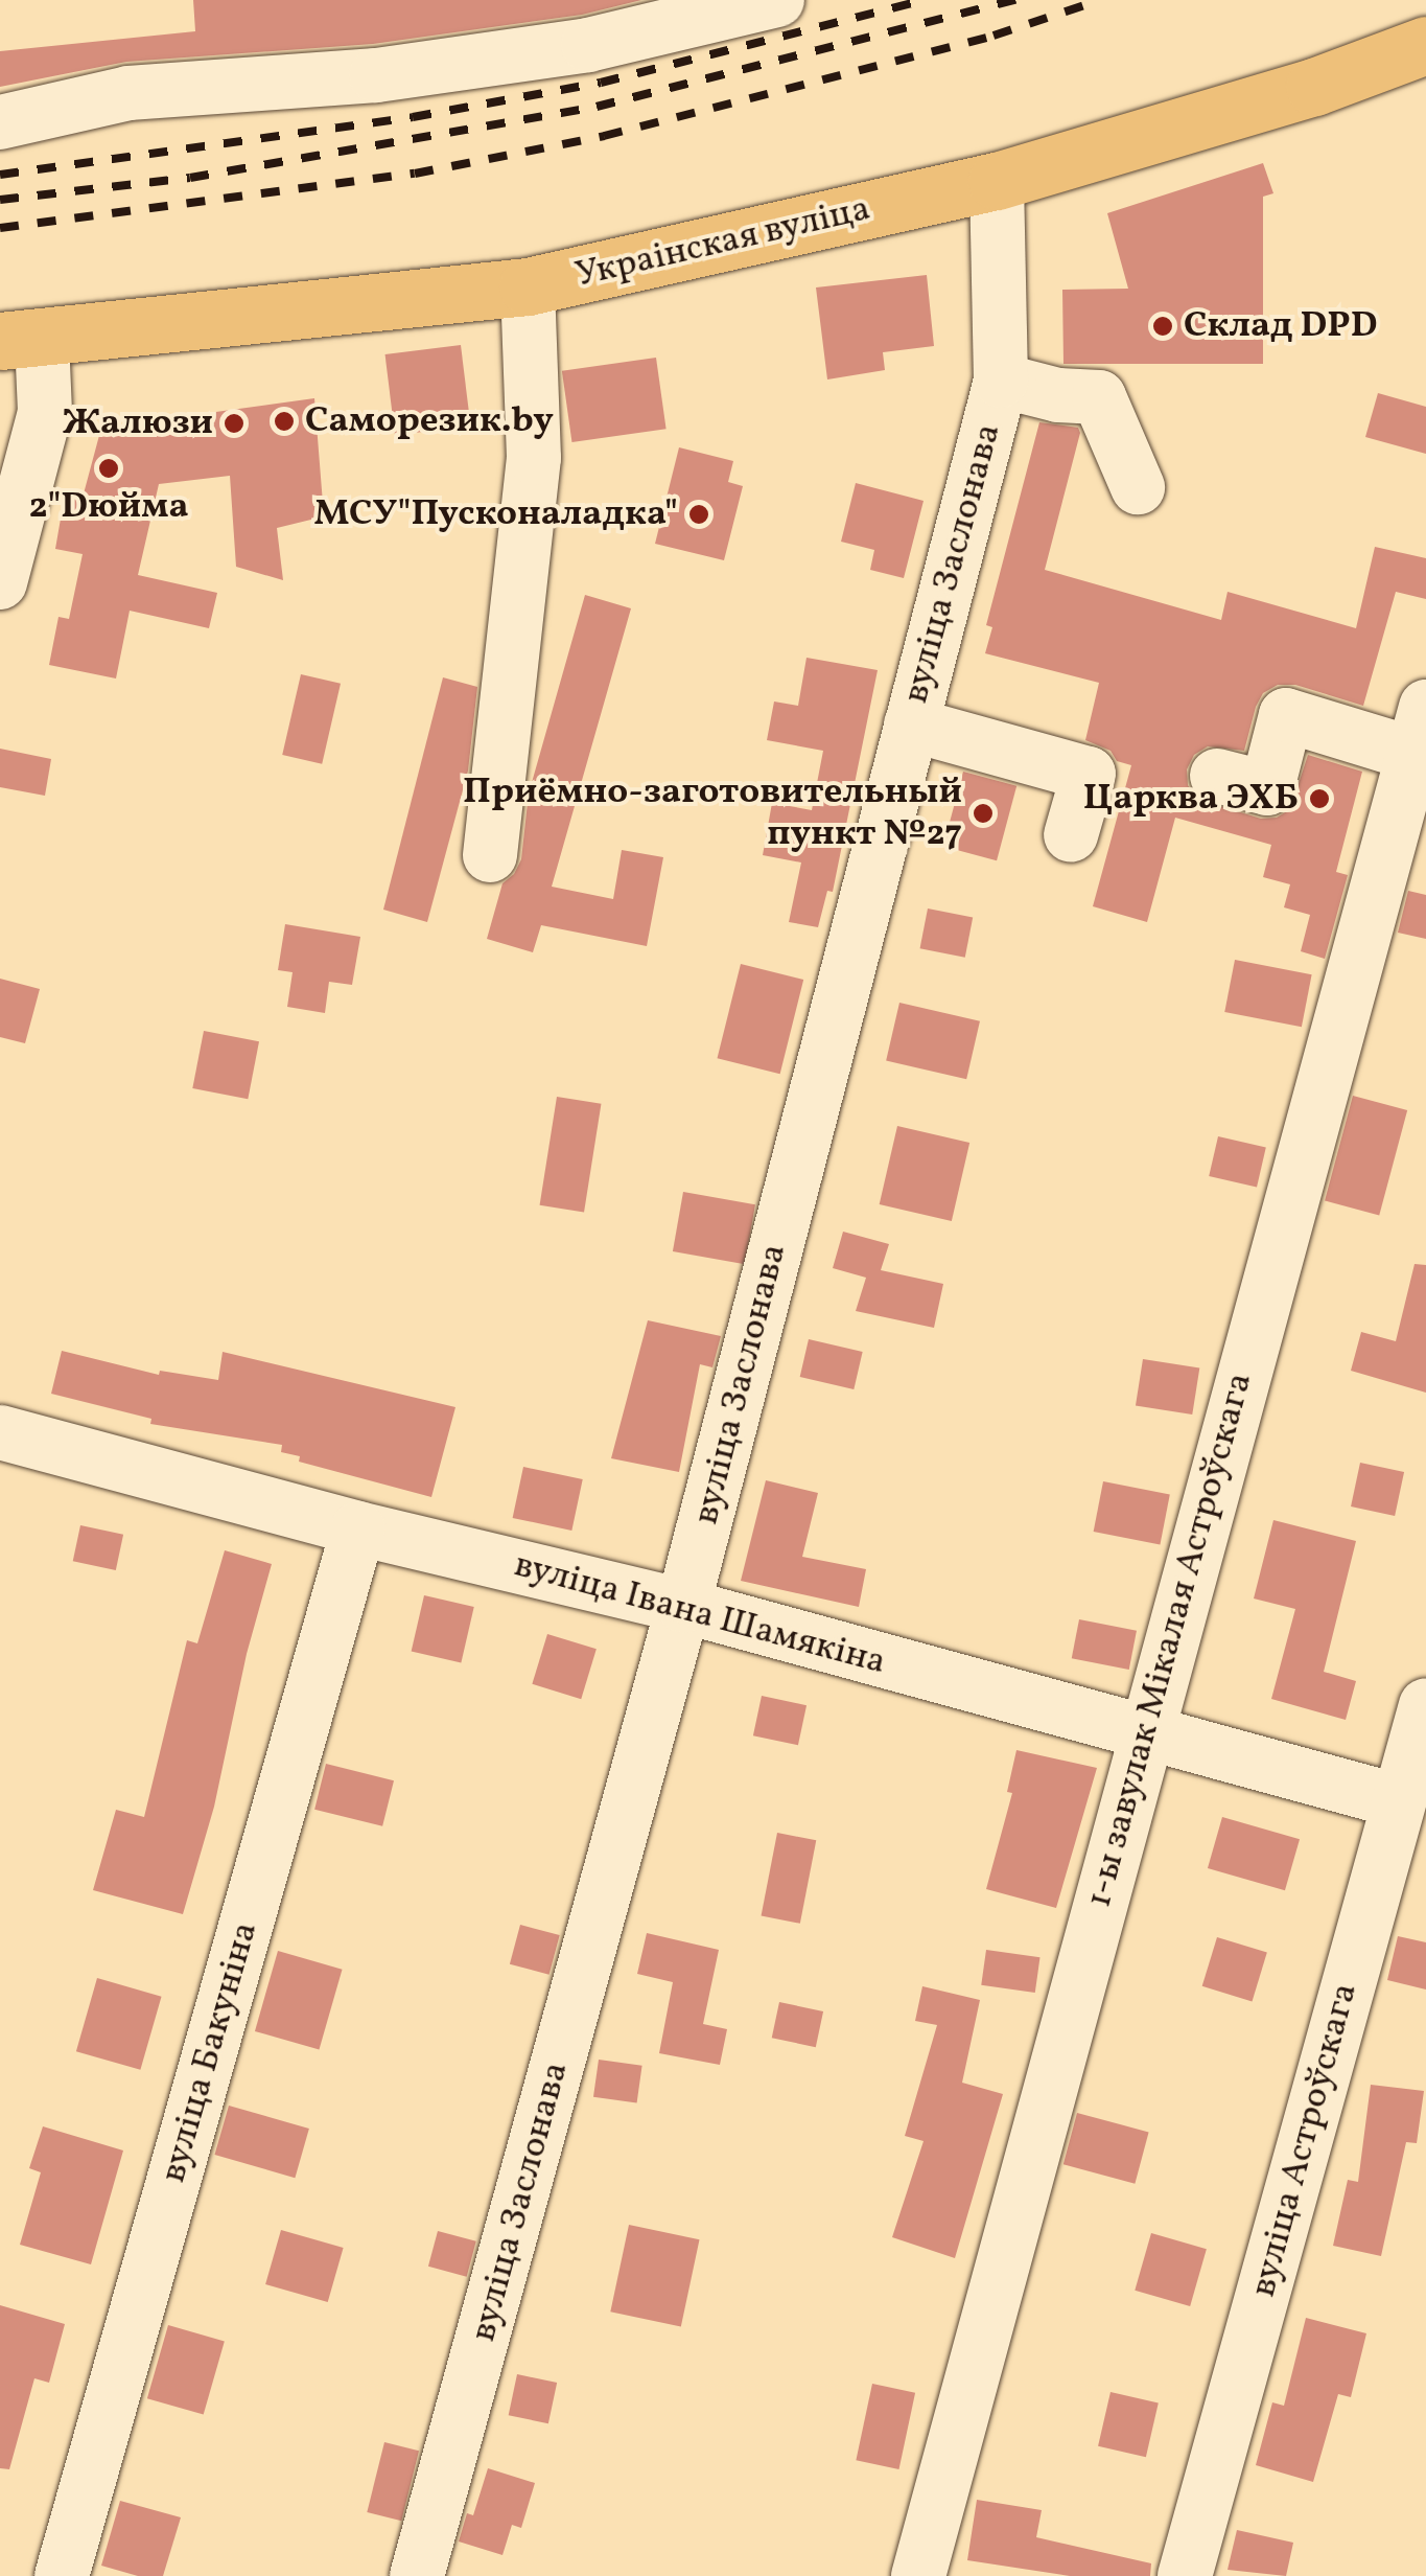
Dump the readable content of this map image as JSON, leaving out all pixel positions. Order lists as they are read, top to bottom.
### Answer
{
  "streets": {
    "main road": ["Украінская вуліца"],
    "street": [
      "вуліца Заслонава",
      "вуліца Івана Шамякіна",
      "1-ы завулак Мікалая Астроўскага",
      "вуліца Бакуніна",
      "вуліца Астроўскага"
    ]
  },
  "crossings": [
    ["Украінская вуліца", "вуліца Заслонава"],
    ["вуліца Заслонава", "вуліца Івана Шамякіна"],
    ["вуліца Івана Шамякіна", "1-ы завулак Мікалая Астроўскага"],
    ["вуліца Івана Шамякіна", "вуліца Бакуніна"],
    ["вуліца Івана Шамякіна", "вуліца Астроўскага"]
  ],
  "places": [
    "Склад DPD",
    "Саморезик.by",
    "Жалюзи",
    "2\"Dюйма",
    "МСУ\"Пусконаладка\"",
    "Царква ЭХБ",
    "Приёмно-заготовительный пункт №27"
  ]
}
